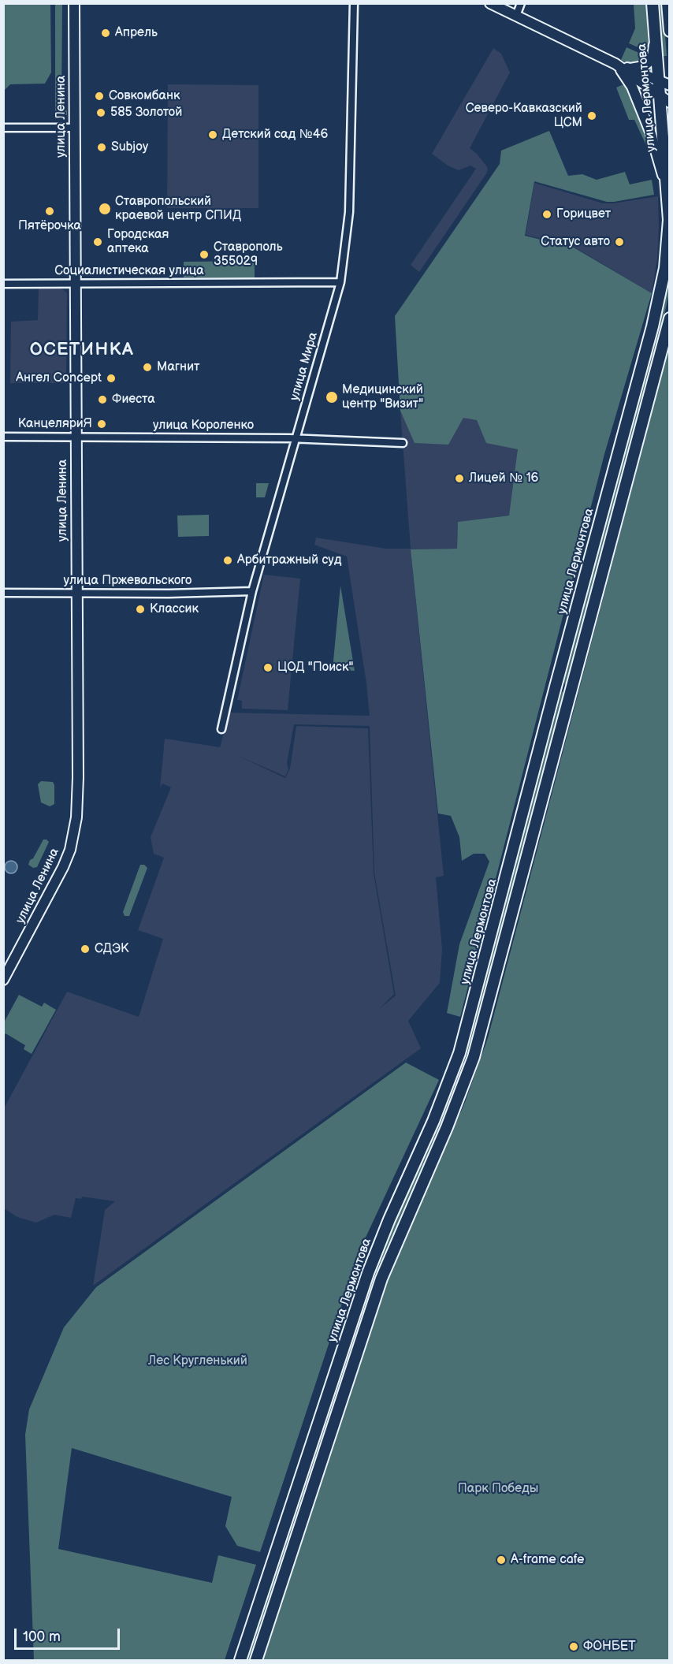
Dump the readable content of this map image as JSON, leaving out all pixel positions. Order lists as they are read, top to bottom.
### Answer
{
  "streets": {
    "main road": ["улица Лермонтова", "улица Ленина"],
    "street": [
      "Социалистическая улица",
      "улица Мира",
      "улица Короленко",
      "улица Пржевальского"
    ]
  },
  "crossings": [
    ["улица Ленина", "Социалистическая улица"],
    ["улица Ленина", "улица Короленко"],
    ["улица Ленина", "улица Пржевальского"],
    ["Социалистическая улица", "улица Мира"],
    ["улица Мира", "улица Короленко"],
    ["улица Мира", "улица Пржевальского"]
  ],
  "districts": ["ОСЕТИНКА"],
  "parks": ["Лес Кругленький", "Парк Победы"],
  "places": [
    "Апрель",
    "Совкомбанк",
    "585 Золотой",
    "Северо-Кавказский ЦСМ",
    "Детский сад №46",
    "Subjoy",
    "Ставропольский краевой центр СПИД",
    "Пятёрочка",
    "Горицвет",
    "Городская аптека",
    "Статус авто",
    "Ставрополь 355029",
    "Магнит",
    "Ангел Concept",
    "Медицинский центр \"Визит\"",
    "Фиеста",
    "КанцеляриЯ",
    "Лицей № 16",
    "Арбитражный суд",
    "Классик",
    "ЦОД \"Поиск\"",
    "СДЭК",
    "A-frame cafe",
    "ФОНБЕТ"
  ],
  "scale_bar": "100 m"
}
